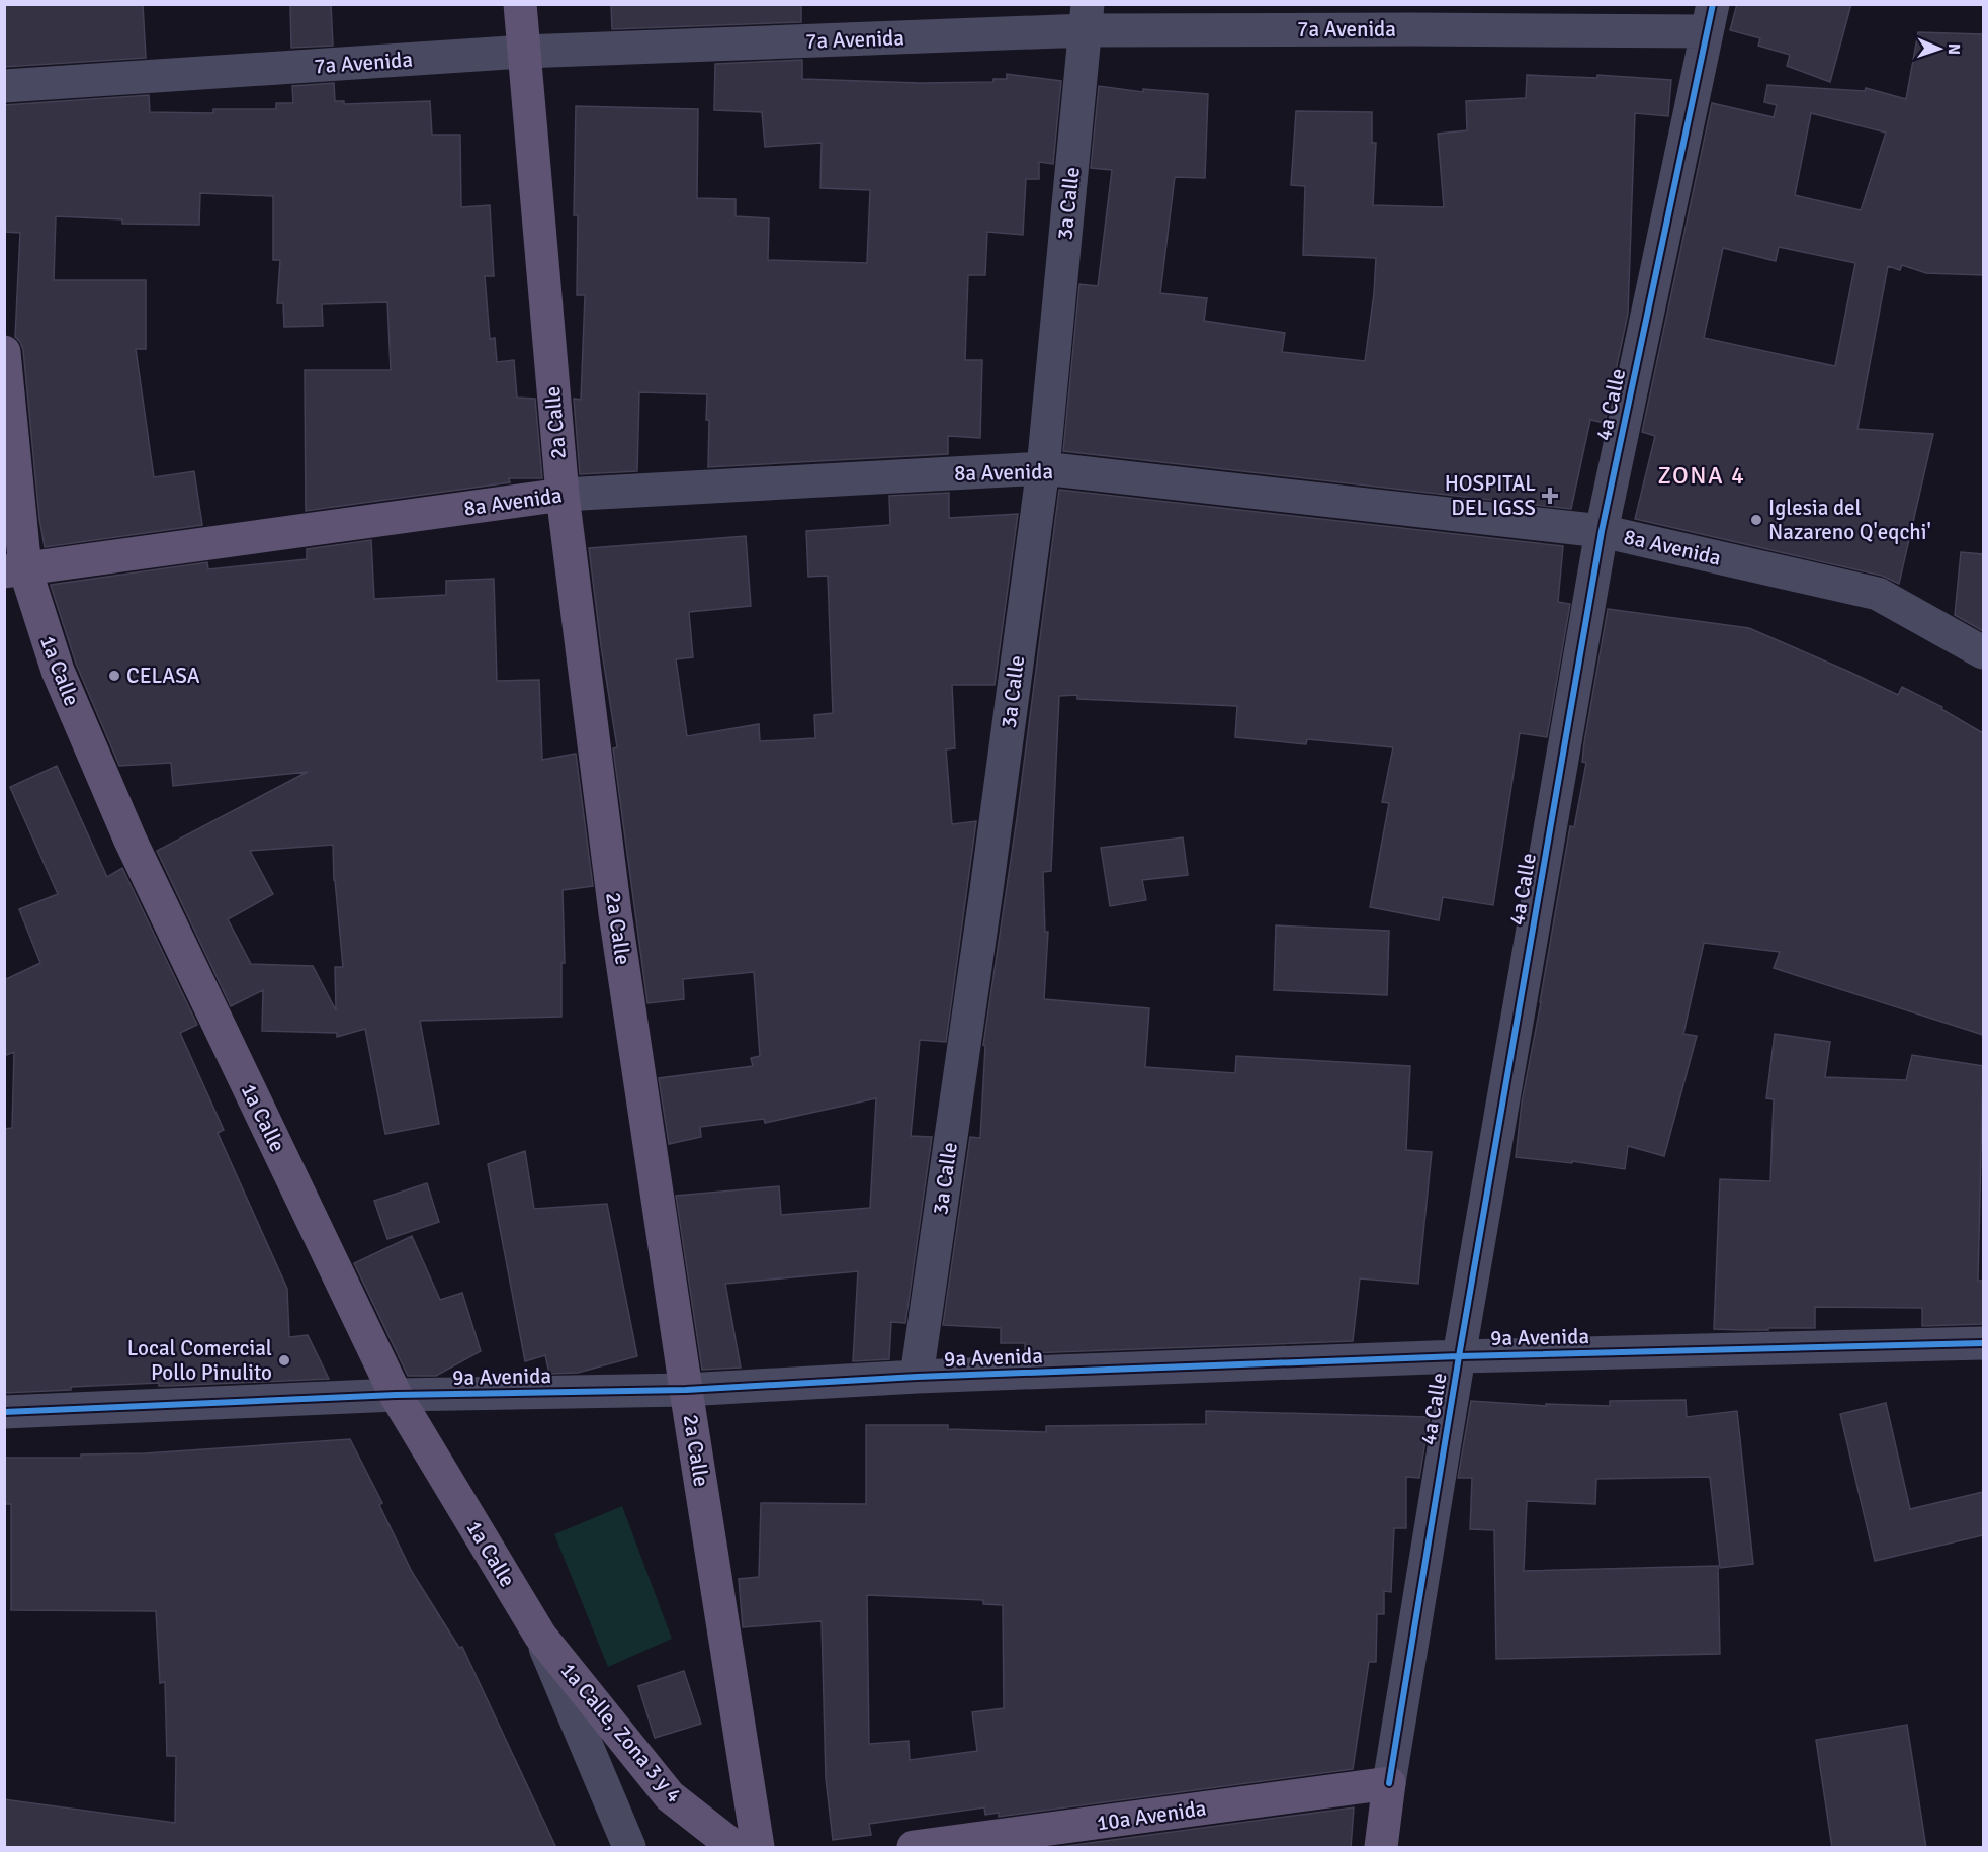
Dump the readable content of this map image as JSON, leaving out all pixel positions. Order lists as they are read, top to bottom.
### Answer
{
  "streets": {
    "main road": [
      "4a Calle",
      "2a Calle",
      "8a Avenida",
      "1a Calle",
      "1a Calle, Zona 3 y 4",
      "10a Avenida"
    ],
    "street": ["7a Avenida", "3a Calle", "9a Avenida"]
  },
  "crossings": [
    ["7a Avenida", "3a Calle"],
    ["7a Avenida", "4a Calle"],
    ["7a Avenida", "2a Calle"],
    ["3a Calle", "8a Avenida"],
    ["3a Calle", "9a Avenida"],
    ["4a Calle", "8a Avenida"],
    ["4a Calle", "9a Avenida"],
    ["4a Calle", "10a Avenida"],
    ["2a Calle", "8a Avenida"],
    ["2a Calle", "9a Avenida"],
    ["8a Avenida", "1a Calle"],
    ["1a Calle", "9a Avenida"],
    ["1a Calle", "1a Calle, Zona 3 y 4"]
  ],
  "districts": ["ZONA 4"],
  "places": {
    "health": ["HOSPITAL DEL IGSS"],
    "other": ["Iglesia del Nazareno Q'eqchi'", "CELASA", "Local Comercial Pollo Pinulito"]
  },
  "north": "right"
}
